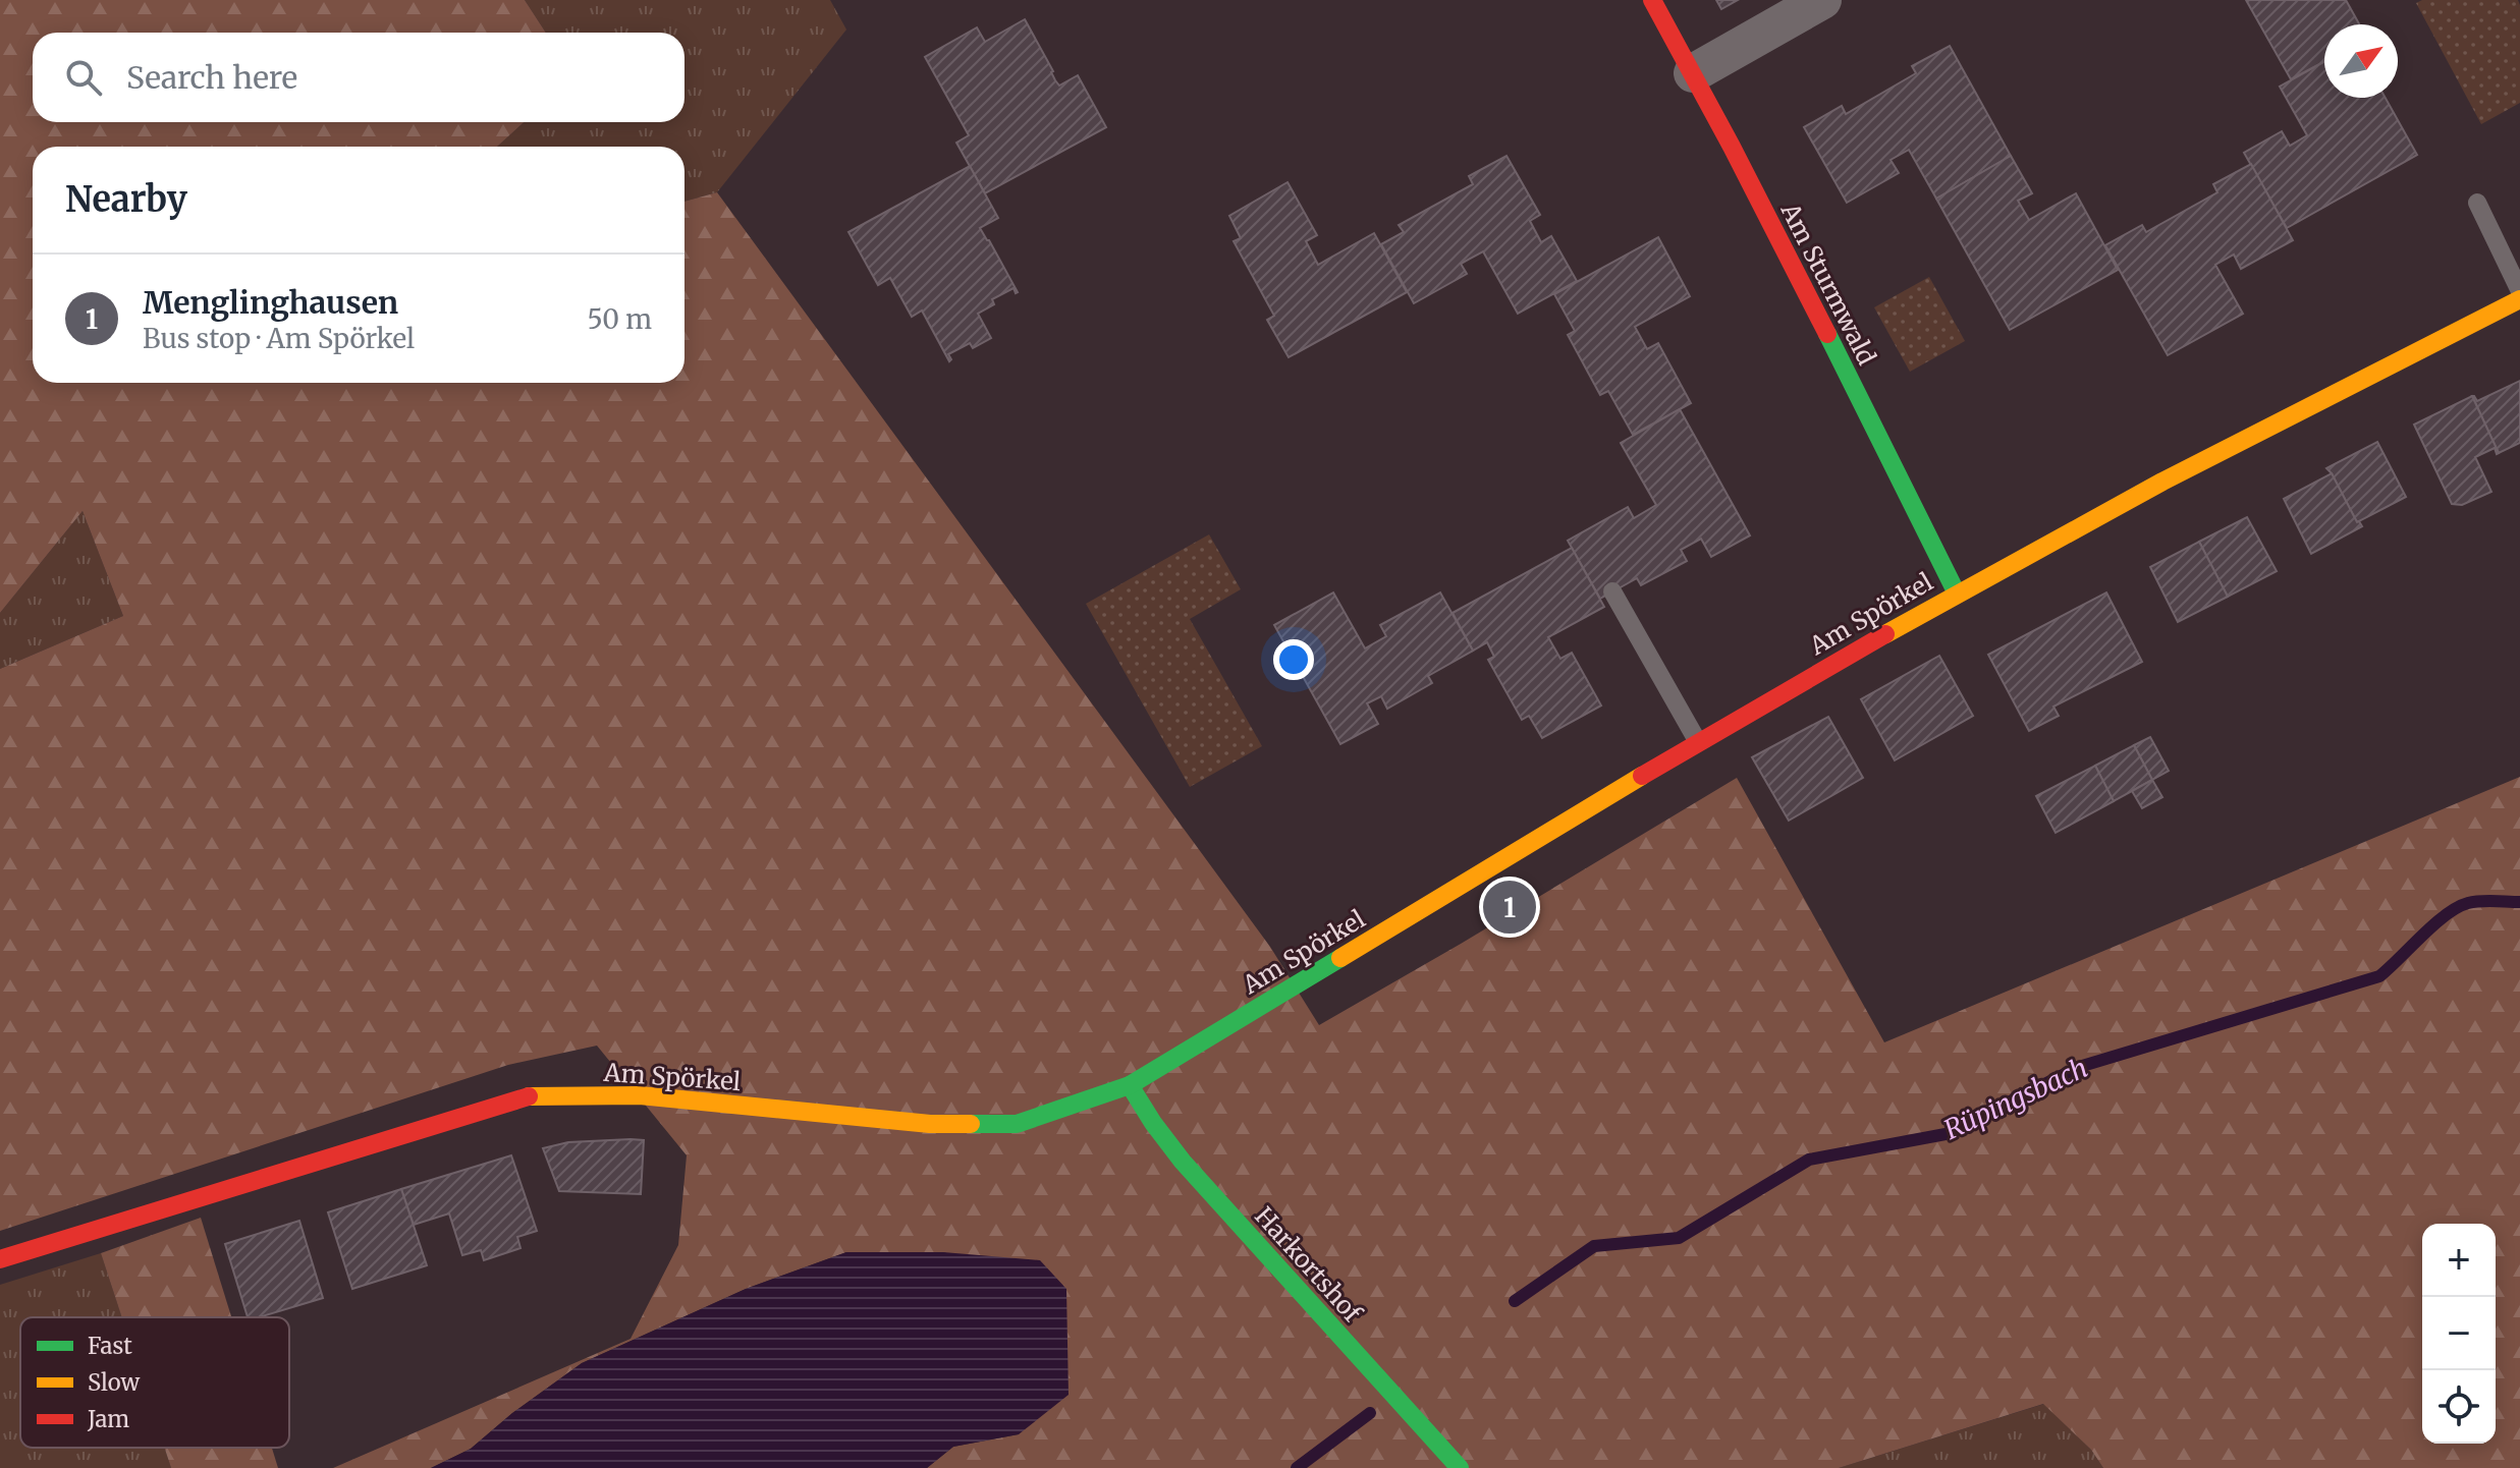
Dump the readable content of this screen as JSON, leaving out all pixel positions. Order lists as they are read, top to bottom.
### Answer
{
  "streets": {
    "street": ["Am Sturmwald", "Am Spörkel", "Harkortshof"]
  },
  "crossings": [
    ["Am Sturmwald", "Am Spörkel"],
    ["Am Spörkel", "Harkortshof"]
  ],
  "water": ["Rüpingsbach"],
  "legend": ["Fast", "Slow", "Jam"],
  "north": "top right",
  "page": {
    "search": "Search here",
    "heading": "Nearby",
    "list": [
      {
        "mark": "1",
        "name": "Menglinghausen",
        "note": "Bus stop · Am Spörkel",
        "value": "50 m"
      }
    ],
    "pins": "1",
    "map_buttons": ["+", "−"]
  }
}
